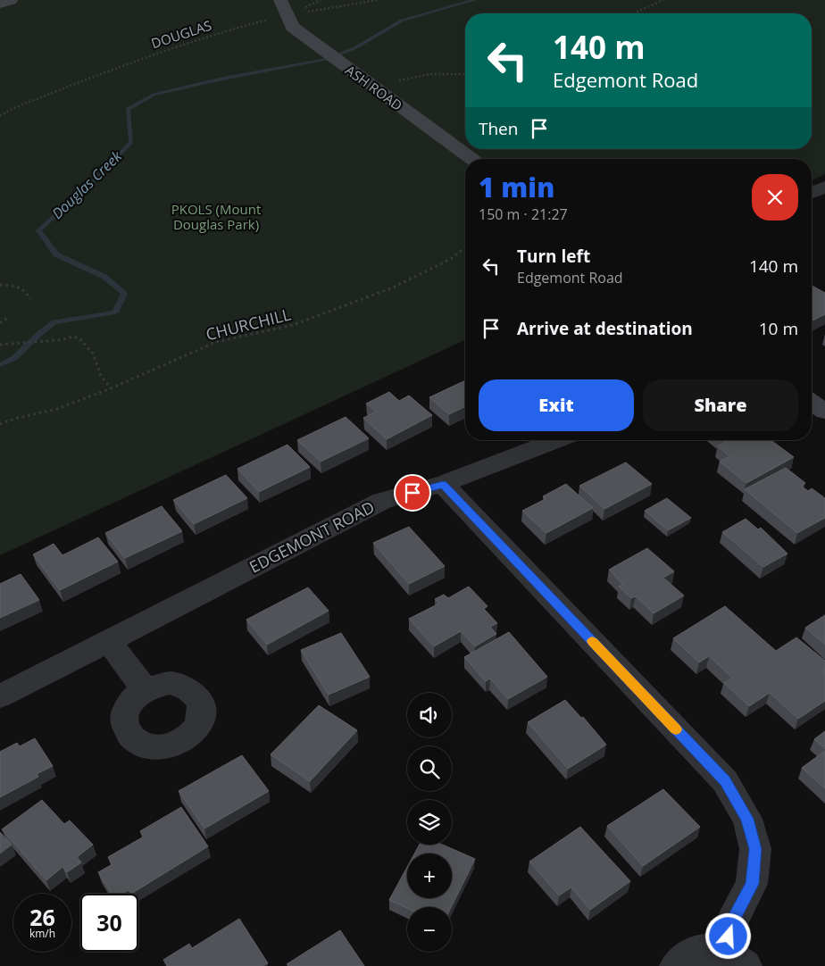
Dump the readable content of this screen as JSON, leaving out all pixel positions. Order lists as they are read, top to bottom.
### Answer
{
  "streets": {
    "main road": ["ASH ROAD"],
    "street": ["EDGEMONT ROAD"],
    "path": ["DOUGLAS", "CHURCHILL"]
  },
  "crossings": [
    ["DOUGLAS", "ASH ROAD"]
  ],
  "water": ["Douglas Creek"],
  "parks": ["PKOLS (Mount Douglas Park)"],
  "page": {
    "turn": ["140 m", "Edgemont Road"],
    "then": "Then",
    "heading": ["1 min", "150 m · 21:27"],
    "list": [
      {
        "name": "Turn left",
        "note": "Edgemont Road",
        "value": "140 m"
      },
      {
        "name": "Arrive at destination",
        "value": "10 m"
      }
    ],
    "buttons": ["Exit", "Share"],
    "map_buttons": ["+", "−"],
    "speed": "26 km/h",
    "limit": "30"
  }
}
